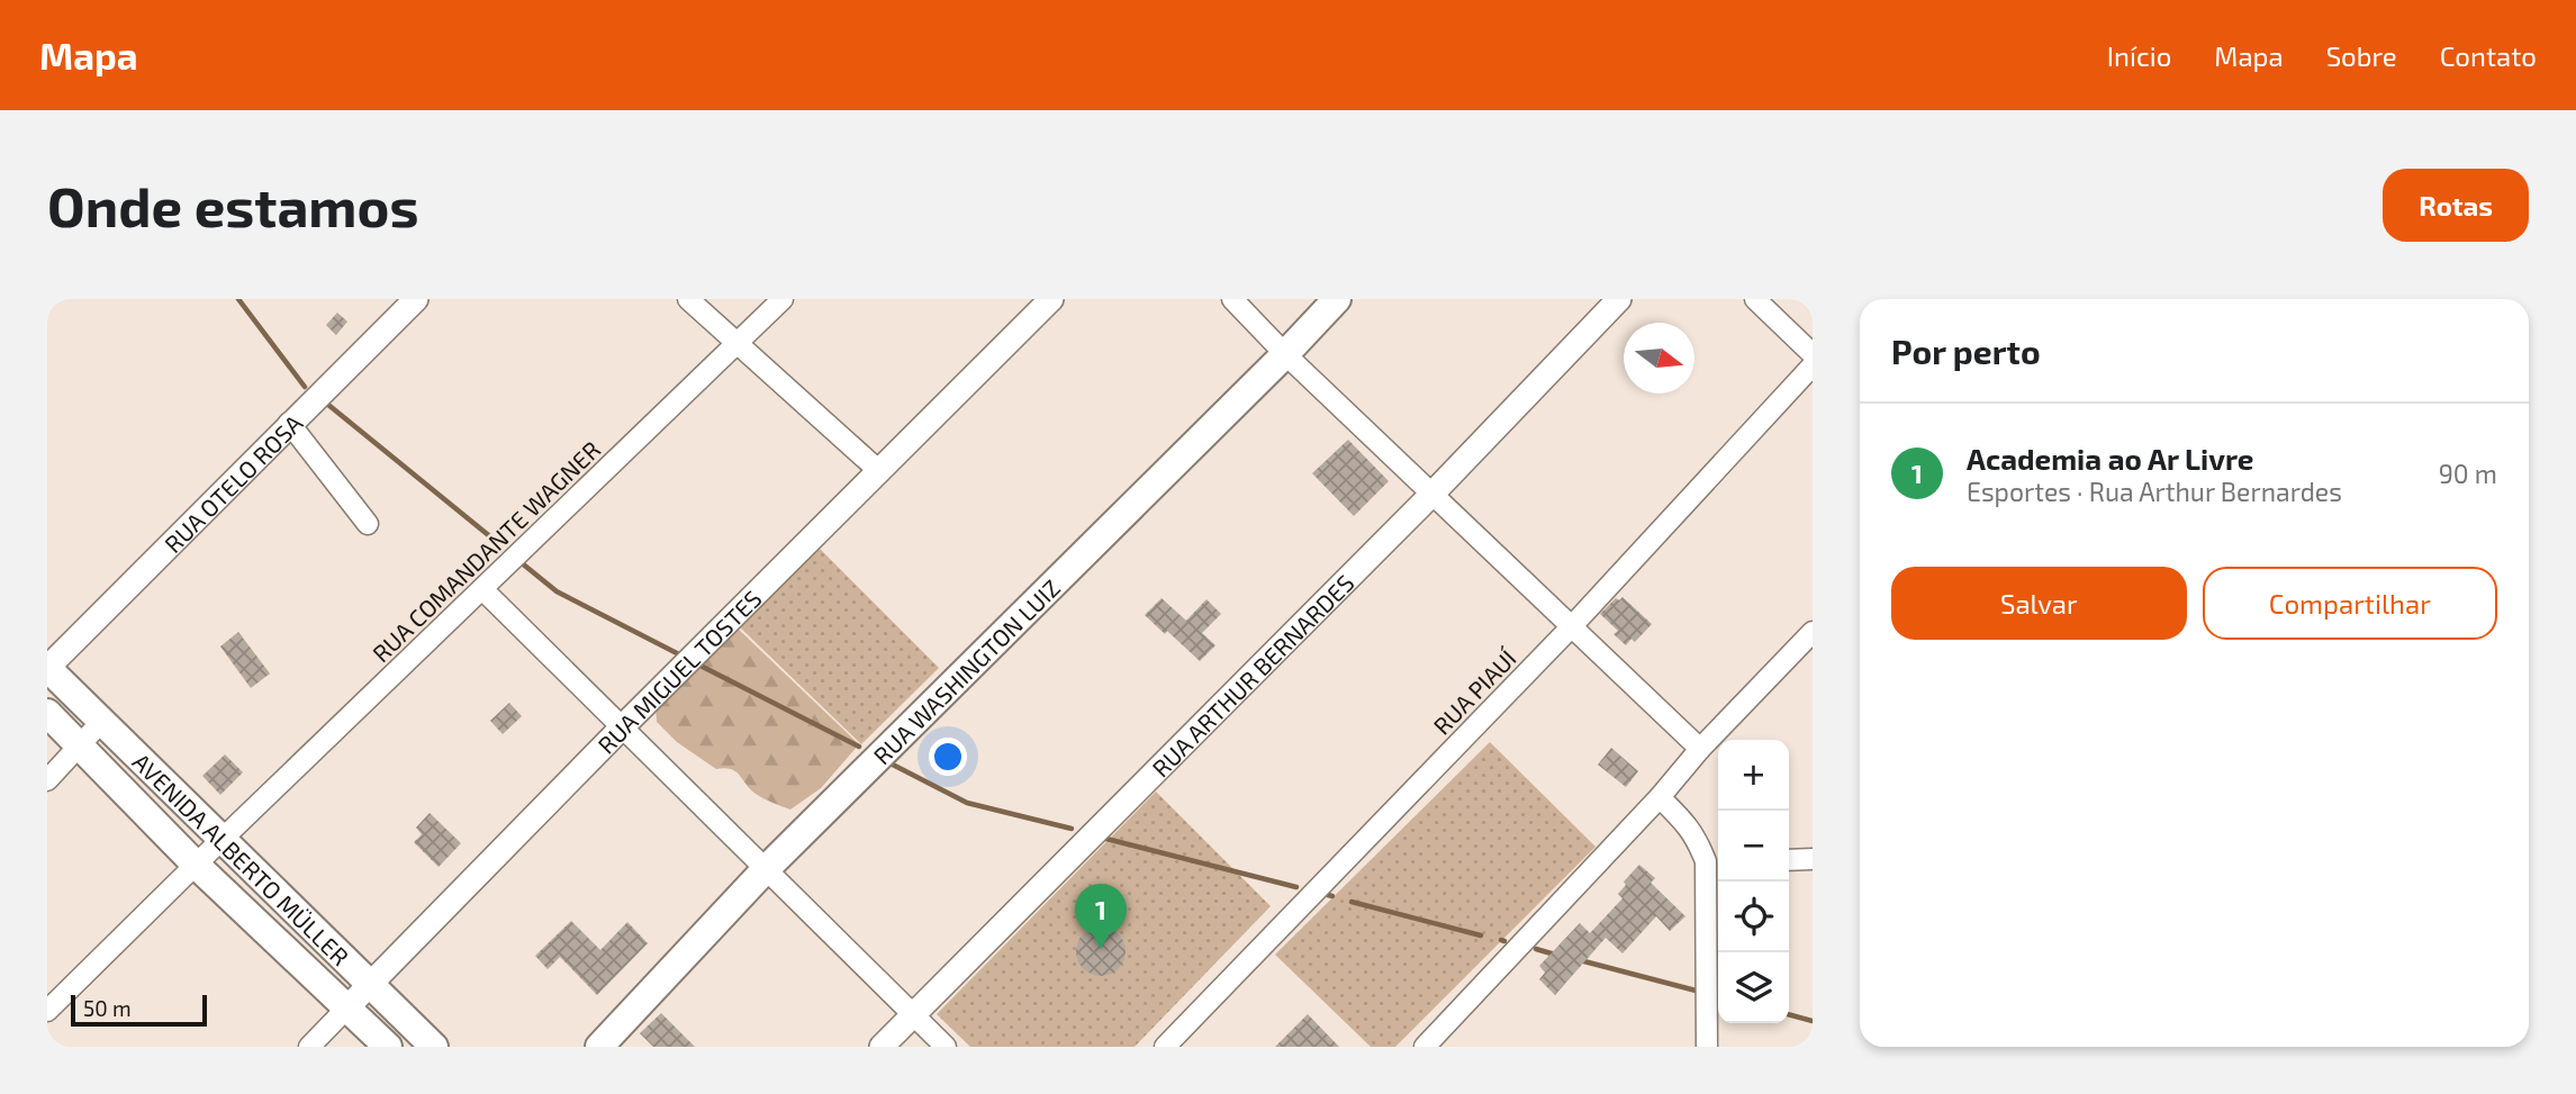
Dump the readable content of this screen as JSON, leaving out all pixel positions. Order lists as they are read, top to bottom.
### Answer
{
  "streets": {
    "main road": ["RUA WASHINGTON LUIZ", "AVENIDA ALBERTO MÜLLER"],
    "street": [
      "RUA OTELO ROSA",
      "RUA COMANDANTE WAGNER",
      "RUA MIGUEL TOSTES",
      "RUA ARTHUR BERNARDES",
      "RUA PIAUÍ"
    ]
  },
  "crossings": [
    ["RUA OTELO ROSA", "AVENIDA ALBERTO MÜLLER"],
    ["RUA COMANDANTE WAGNER", "AVENIDA ALBERTO MÜLLER"],
    ["RUA MIGUEL TOSTES", "AVENIDA ALBERTO MÜLLER"]
  ],
  "scale_bar": "50 m",
  "north": "right",
  "page": {
    "header": "Mapa",
    "nav": [
      "Início",
      "Mapa",
      "Sobre",
      "Contato"
    ],
    "buttons": [
      "Rotas",
      ["Salvar", "Compartilhar"]
    ],
    "title": "Onde estamos",
    "heading": "Por perto",
    "list": [
      {
        "mark": "1",
        "name": "Academia ao Ar Livre",
        "note": "Esportes · Rua Arthur Bernardes",
        "value": "90 m"
      }
    ],
    "map_buttons": ["+", "−"],
    "pins": "1",
    "scale": "50 m"
  }
}
